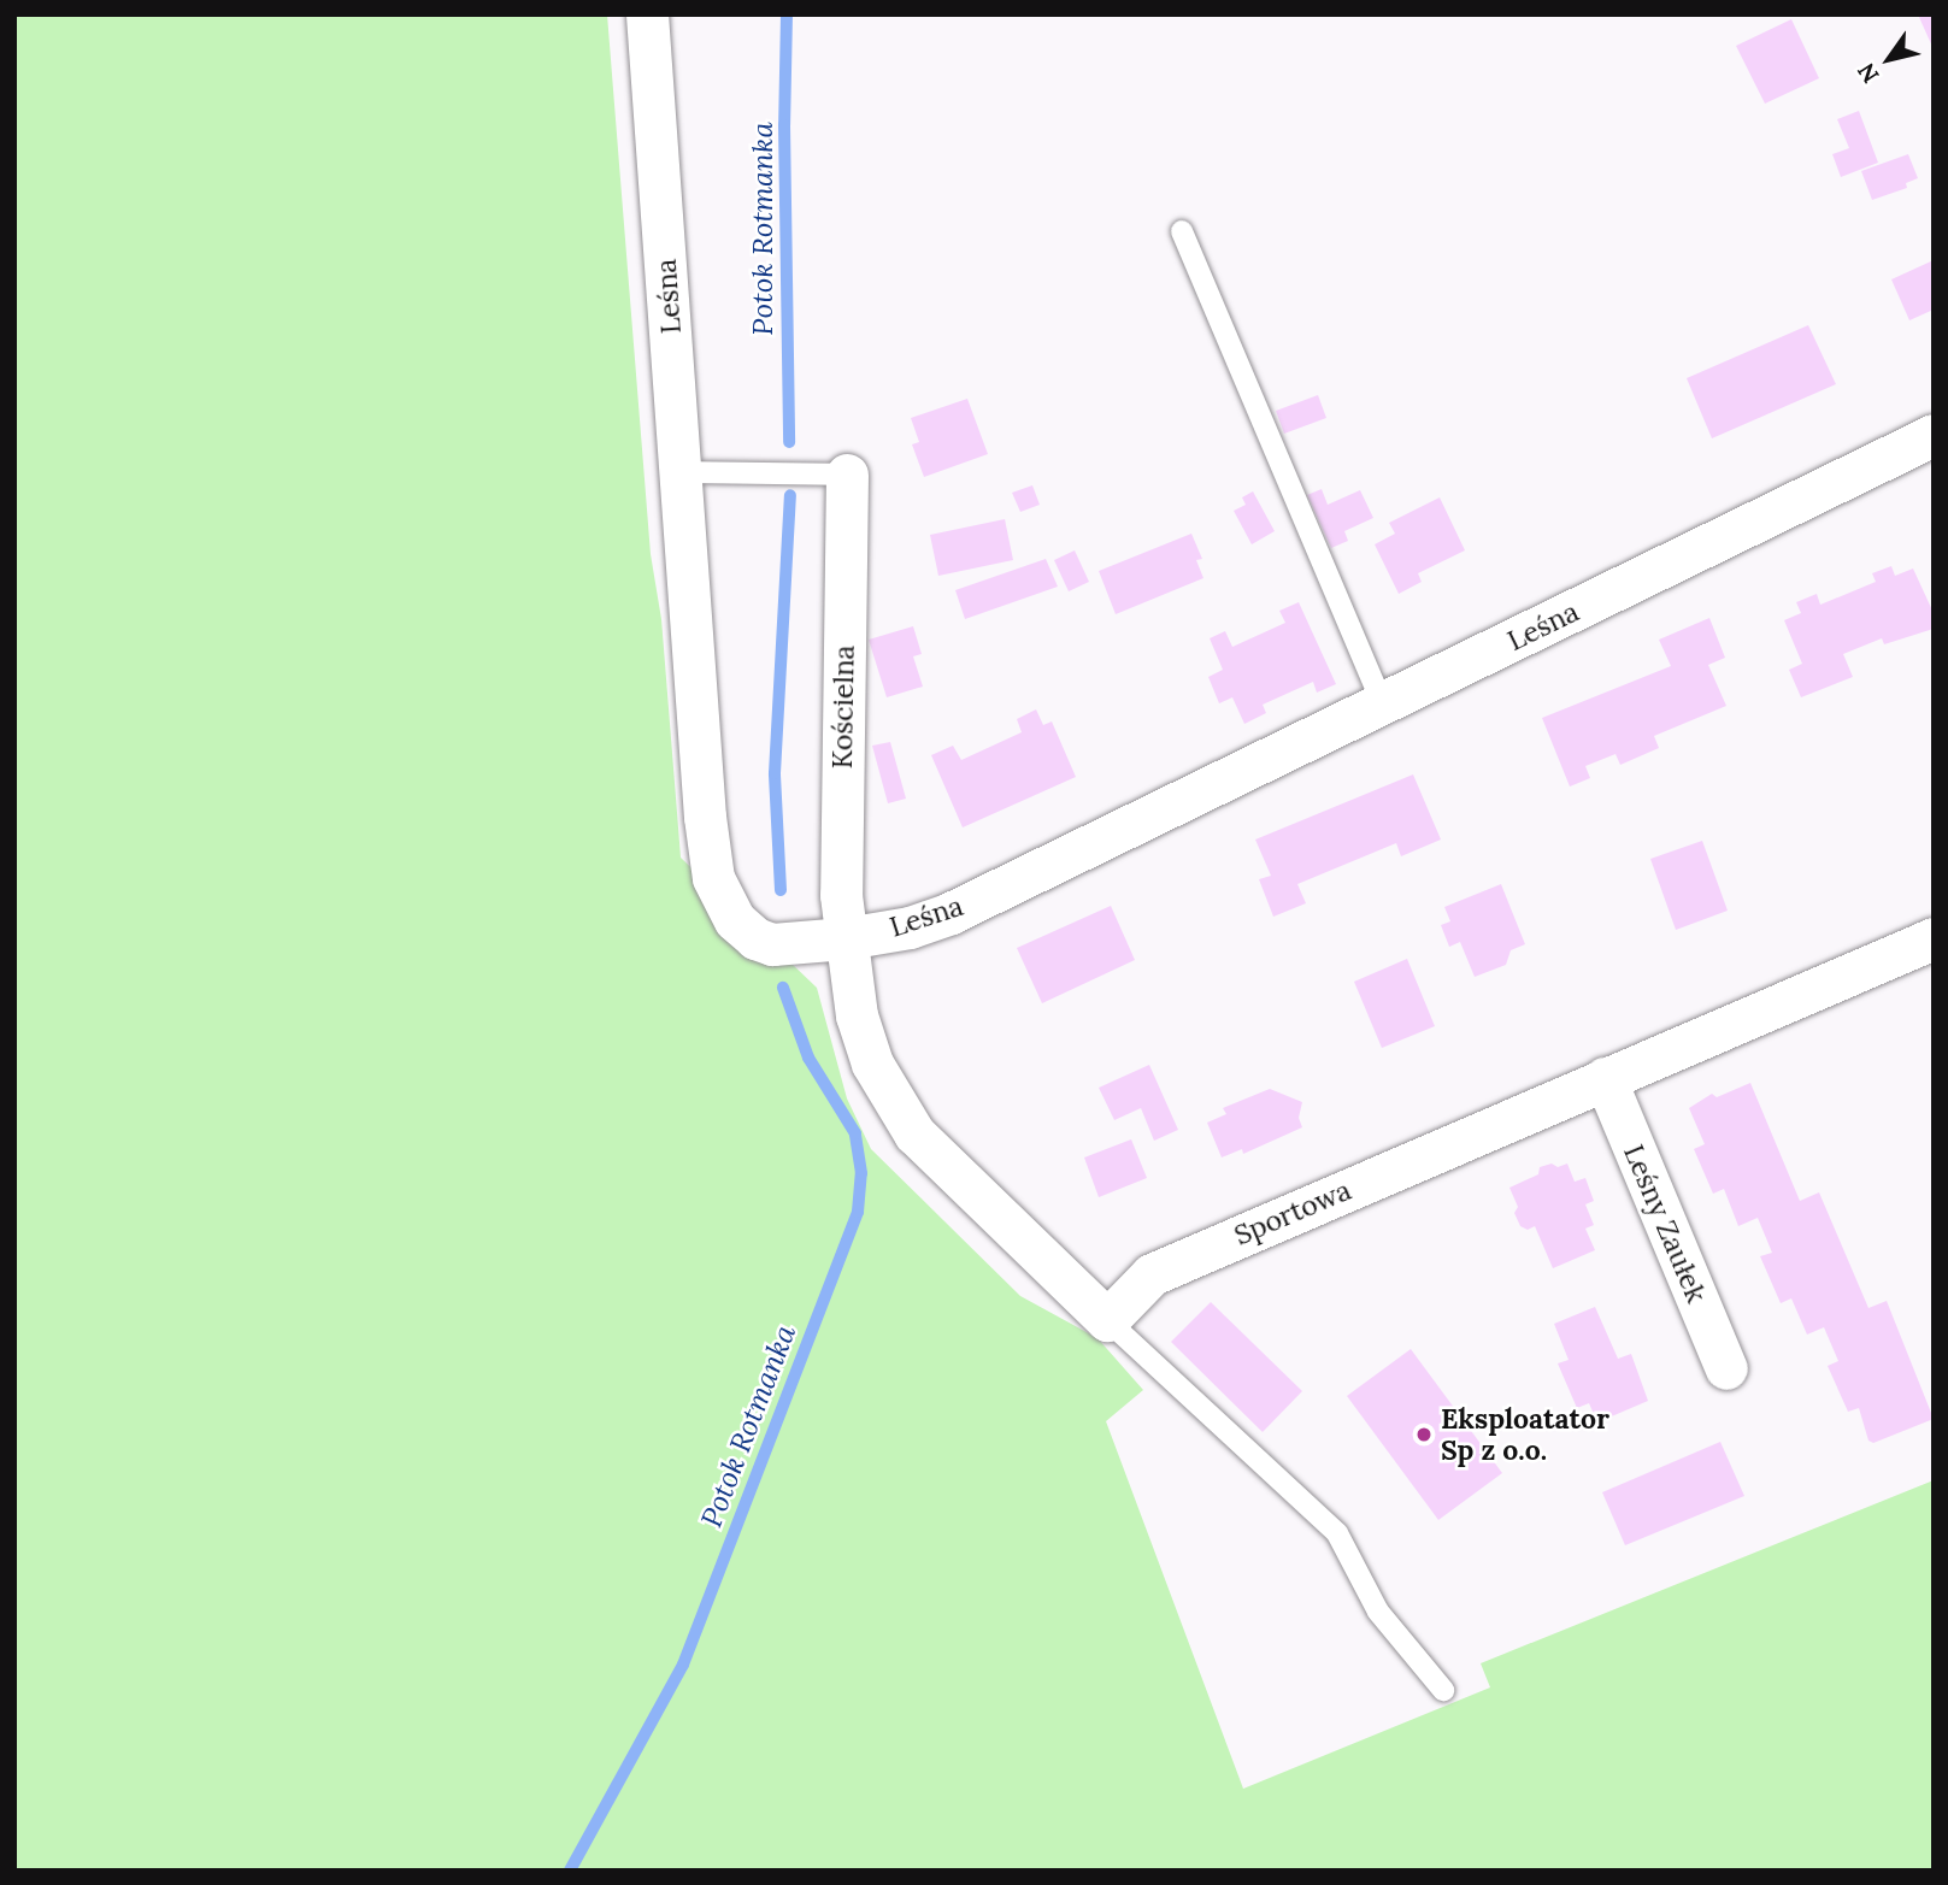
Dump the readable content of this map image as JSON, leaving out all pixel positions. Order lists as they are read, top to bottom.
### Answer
{
  "streets": {
    "street": [
      "Leśna",
      "Kościelna",
      "Sportowa",
      "Leśny Zaułek"
    ]
  },
  "crossings": [
    ["Leśna", "Kościelna"],
    ["Sportowa", "Leśny Zaułek"]
  ],
  "water": ["Potok Rotmanka"],
  "places": ["Eksploatator Sp z o.o."],
  "north": "bottom left"
}
